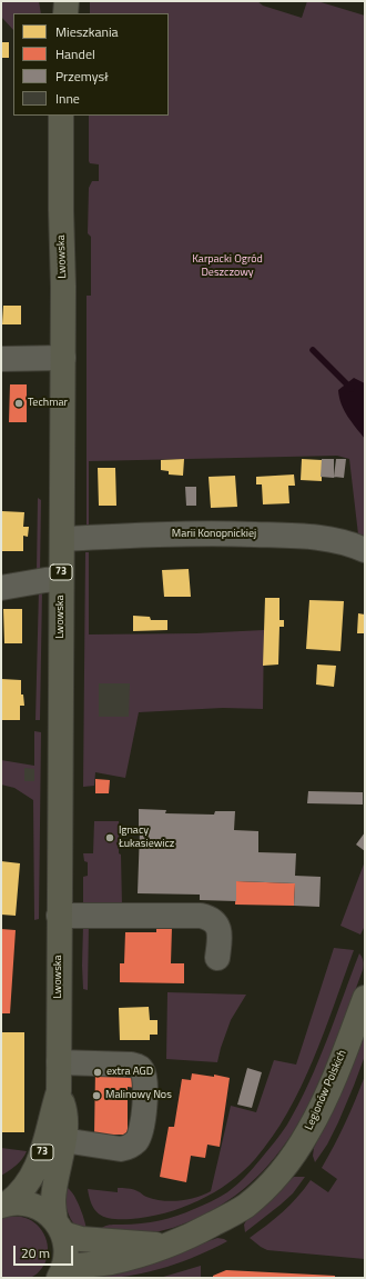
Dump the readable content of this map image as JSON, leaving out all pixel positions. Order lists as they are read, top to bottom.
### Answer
{
  "streets": {
    "main road": ["Lwowska", "73", "Legionów Polskich"],
    "street": ["Marii Konopnickiej"]
  },
  "crossings": [
    ["Lwowska", "Marii Konopnickiej"],
    ["Lwowska", "73"],
    ["Lwowska", "Legionów Polskich"],
    ["73", "Legionów Polskich"]
  ],
  "parks": ["Karpacki Ogród Deszczowy"],
  "places": [
    "Techmar",
    "Ignacy Łukasiewicz",
    "extra AGD",
    "Malinowy Nos"
  ],
  "legend": [
    "Mieszkania",
    "Handel",
    "Przemysł",
    "Inne"
  ],
  "scale_bar": "20 m"
}
